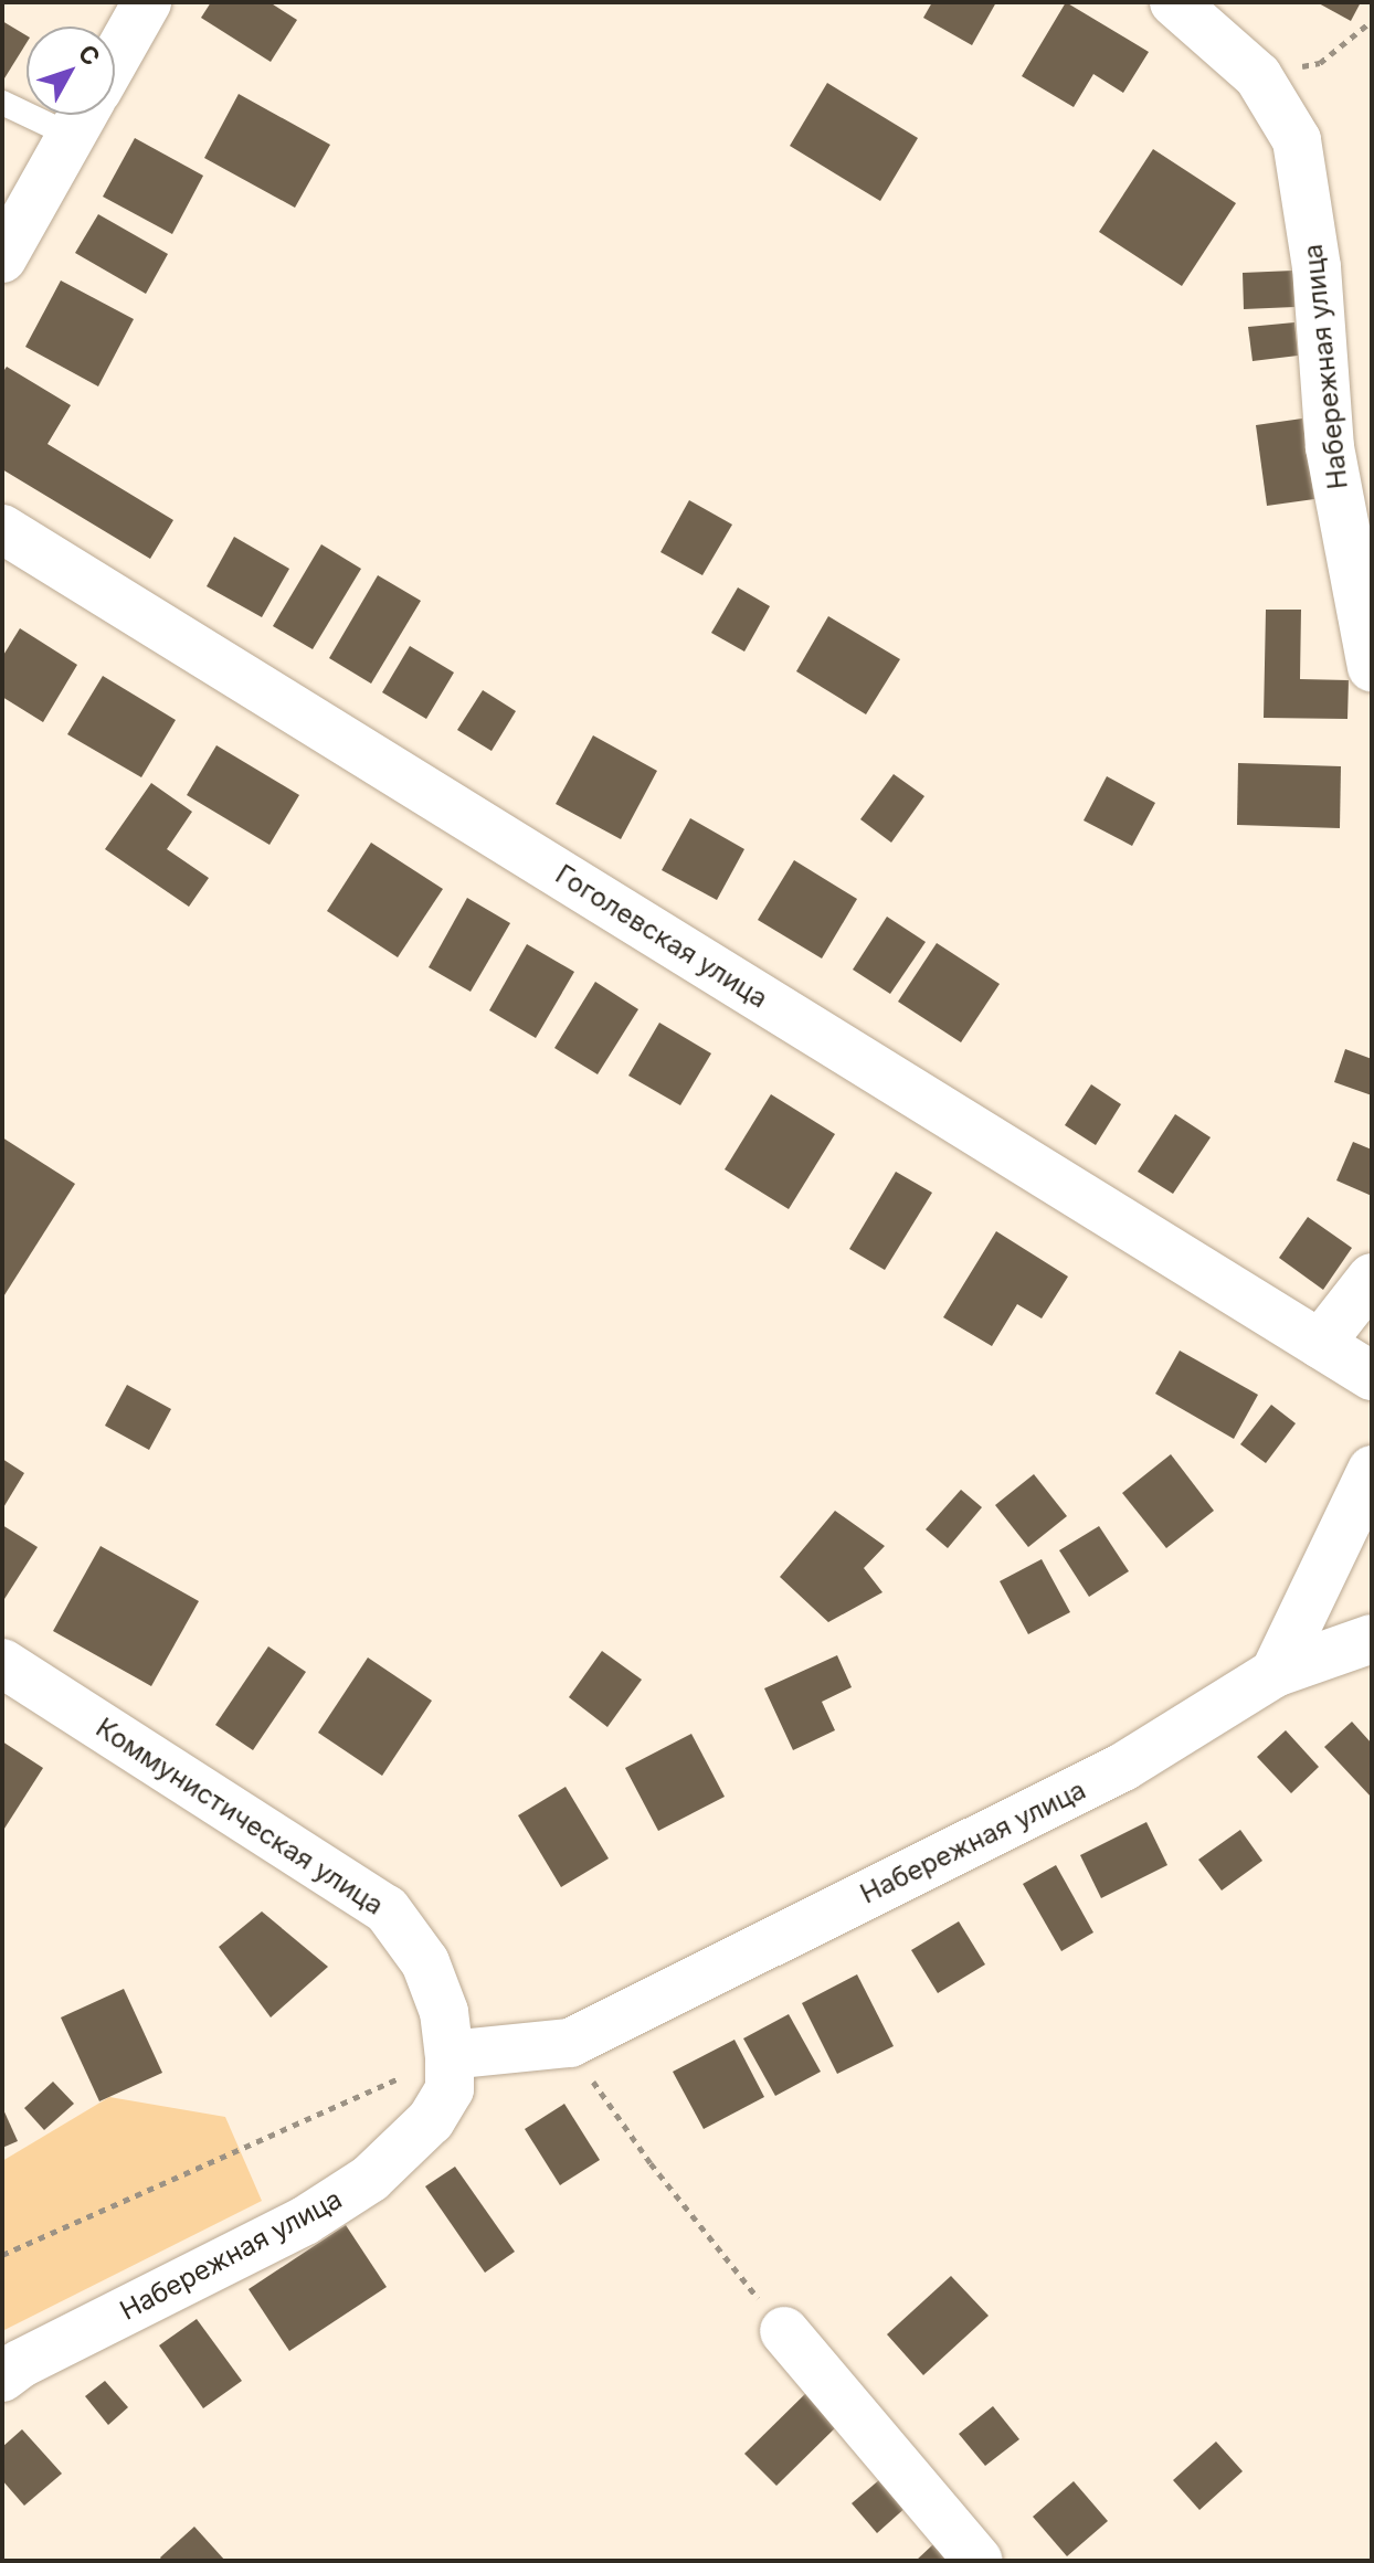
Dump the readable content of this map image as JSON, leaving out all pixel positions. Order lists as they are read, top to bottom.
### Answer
{
  "streets": {
    "street": ["Набережная улица", "Гоголевская улица", "Коммунистическая улица"]
  },
  "crossings": [
    ["Набережная улица", "Коммунистическая улица"]
  ],
  "north": "top right"
}
